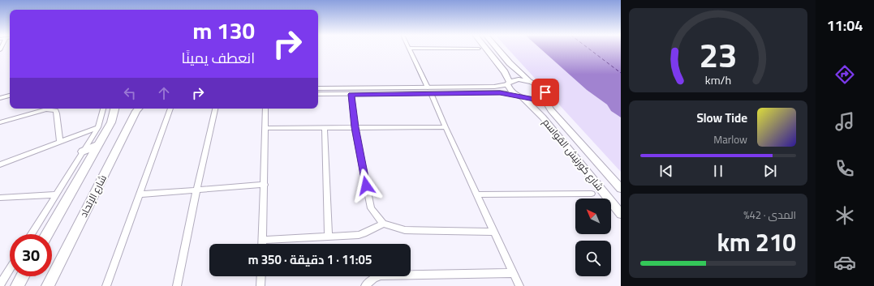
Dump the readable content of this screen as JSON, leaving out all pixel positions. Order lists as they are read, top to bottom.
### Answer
{
  "streets": {
    "main road": ["شارع كورنيش القواسم", "شارع الإتحاد"]
  },
  "north": "top left",
  "page": {
    "tabs": "11:04",
    "turn": ["130 m", "انعطف يمينًا"],
    "song": ["Slow Tide", "Marlow"],
    "tile": ["المدى · 42%", "210 km"],
    "limit": "30",
    "trip": "11:05 · 1 دقيقة · 350 m",
    "gauge": ["23", "km/h"]
  }
}
